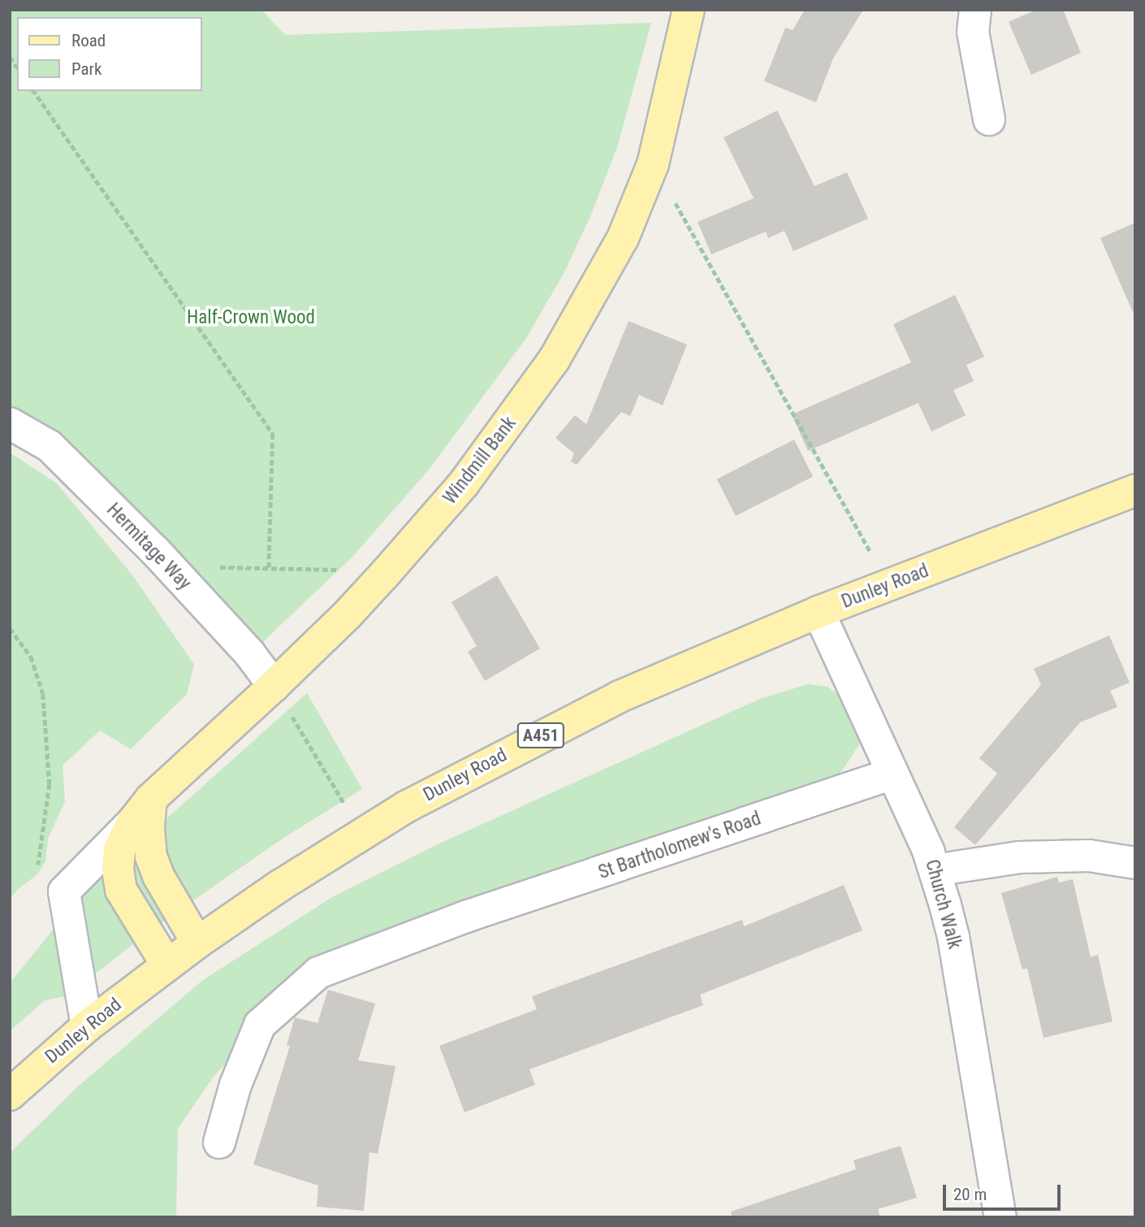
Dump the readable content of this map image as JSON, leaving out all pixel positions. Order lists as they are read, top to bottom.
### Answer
{
  "streets": {
    "main road": ["Windmill Bank", "Dunley Road", "A451"],
    "street": ["Hermitage Way", "St Bartholomew's Road", "Church Walk"]
  },
  "crossings": [
    ["Windmill Bank", "Hermitage Way"],
    ["Dunley Road", "Church Walk"],
    ["St Bartholomew's Road", "Church Walk"]
  ],
  "parks": ["Half-Crown Wood"],
  "legend": ["Road", "Park"],
  "scale_bar": "20 m"
}
